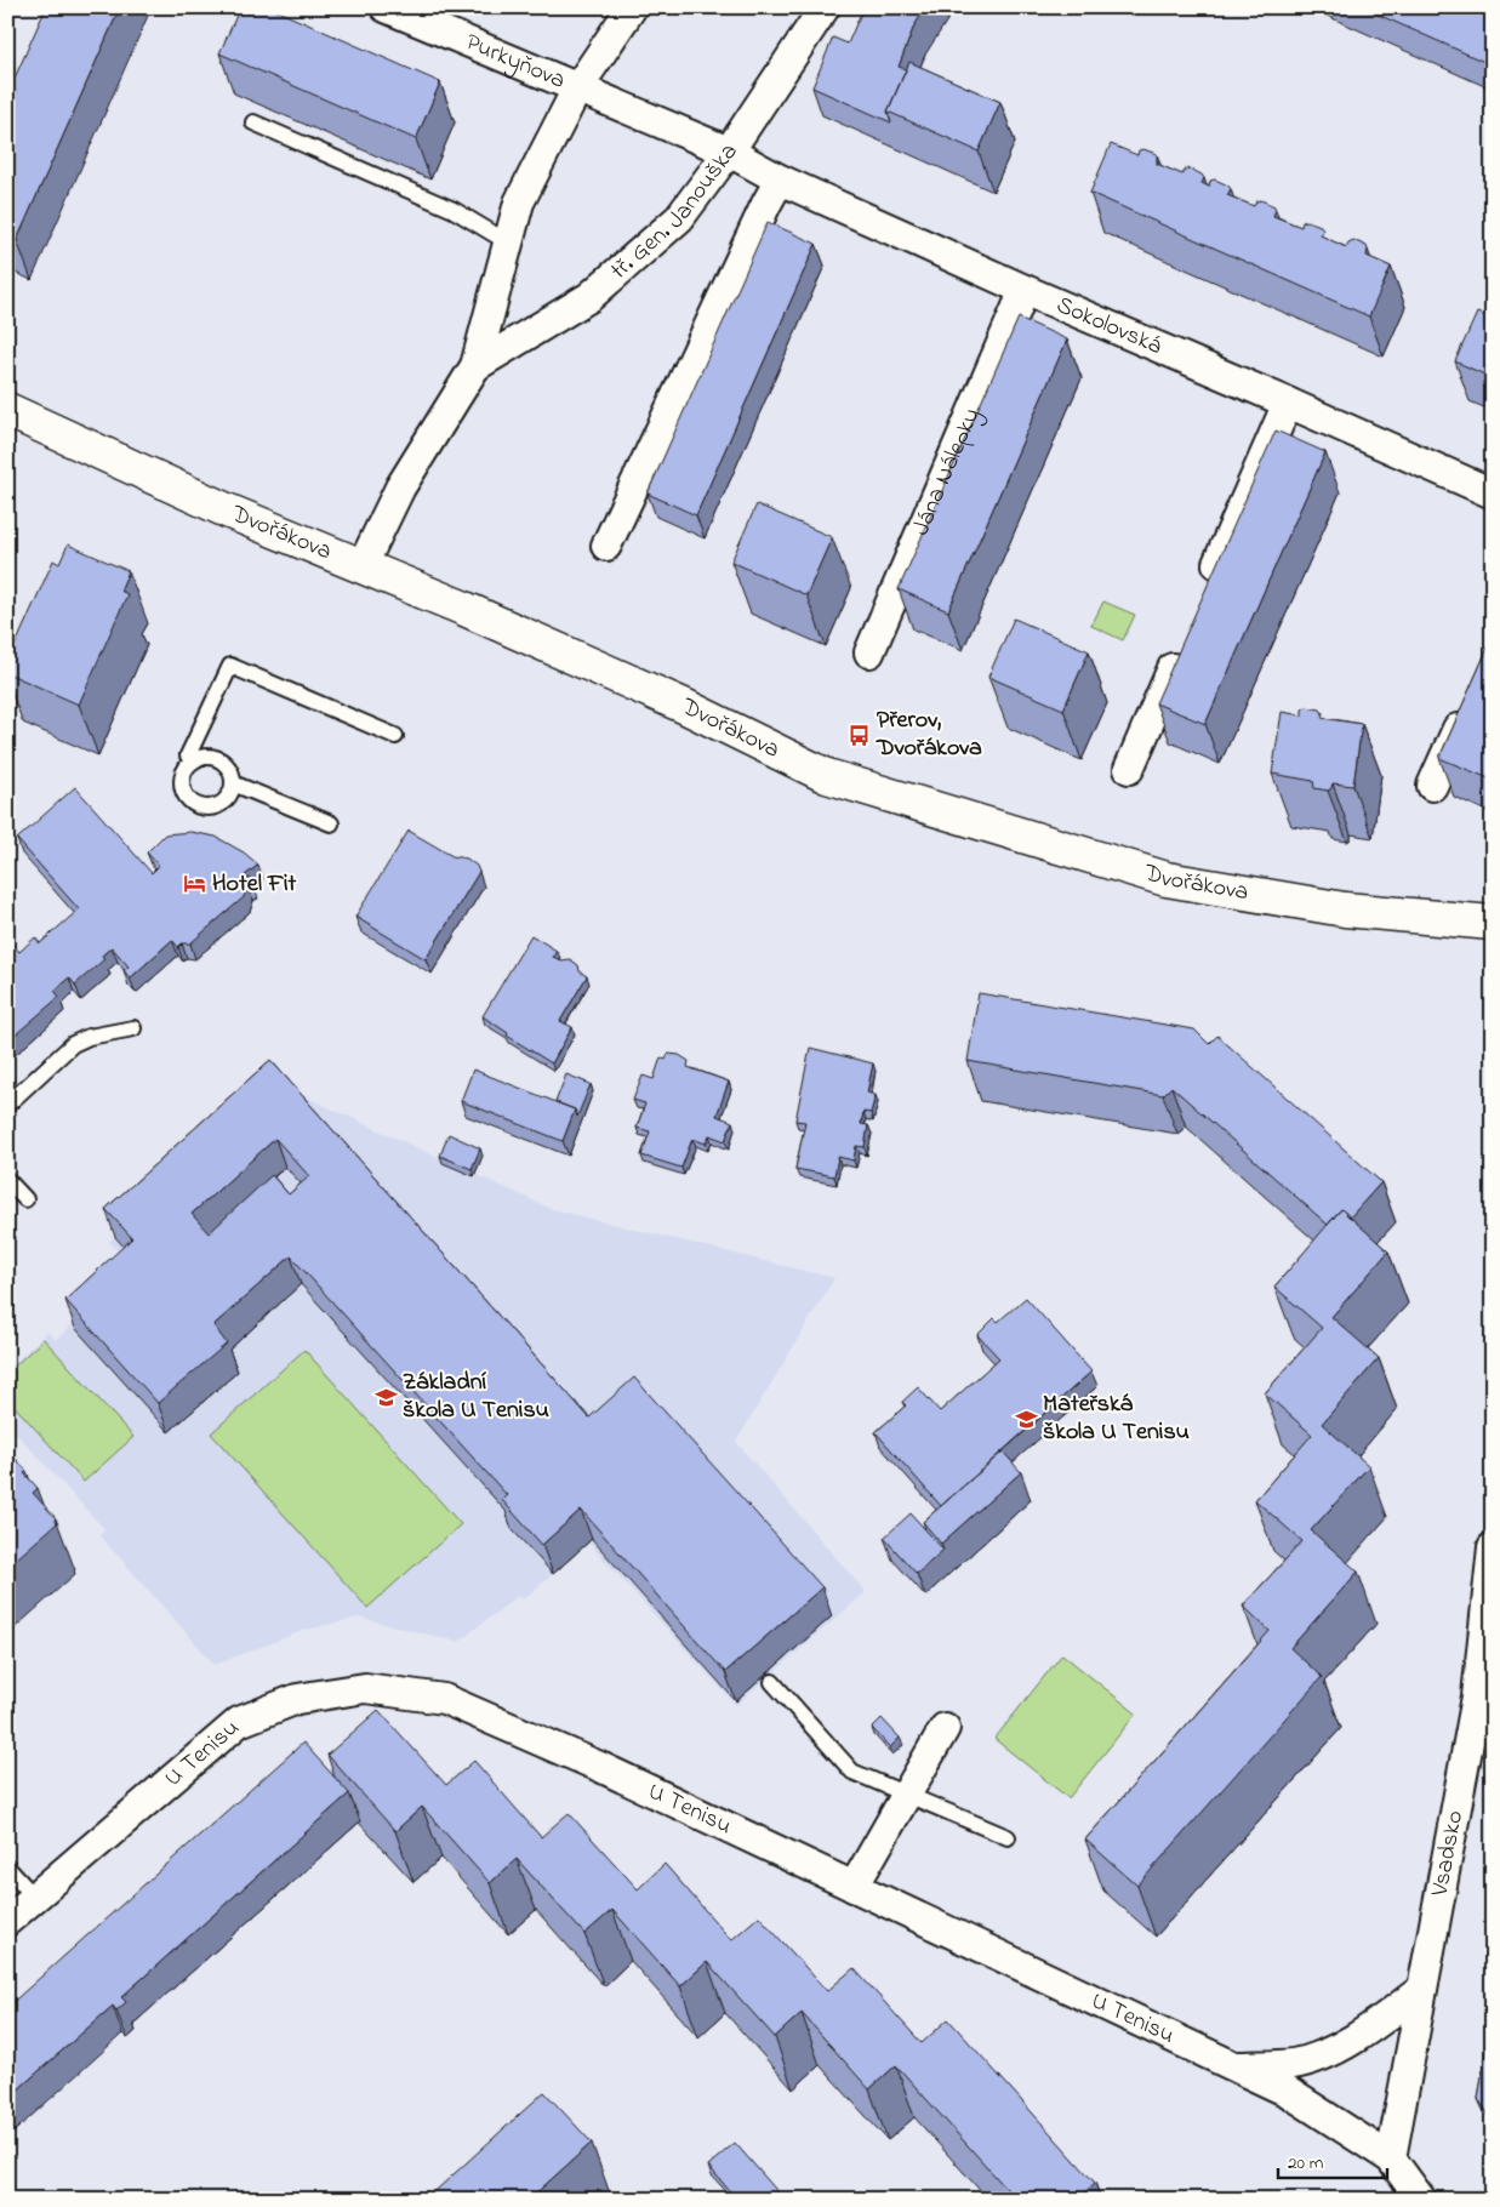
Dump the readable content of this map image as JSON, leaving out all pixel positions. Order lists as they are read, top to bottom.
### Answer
{
  "streets": {
    "main road": ["Dvořákova"],
    "street": [
      "Purkyňova",
      "tř. Gen. Janouška",
      "Sokolovská",
      "Jána Nálepky",
      "U Tenisu",
      "Vsadsko"
    ]
  },
  "crossings": [
    ["Purkyňova", "tř. Gen. Janouška"],
    ["Purkyňova", "Sokolovská"],
    ["tř. Gen. Janouška", "Sokolovská"],
    ["tř. Gen. Janouška", "Dvořákova"],
    ["Sokolovská", "Jána Nálepky"],
    ["U Tenisu", "Vsadsko"]
  ],
  "places": {
    "bus stop": ["Přerov, Dvořákova"],
    "hotel": ["Hotel Fit"],
    "school or university": ["Základní škola U Tenisu", "Mateřská škola U Tenisu"]
  },
  "scale_bar": "20 m"
}
